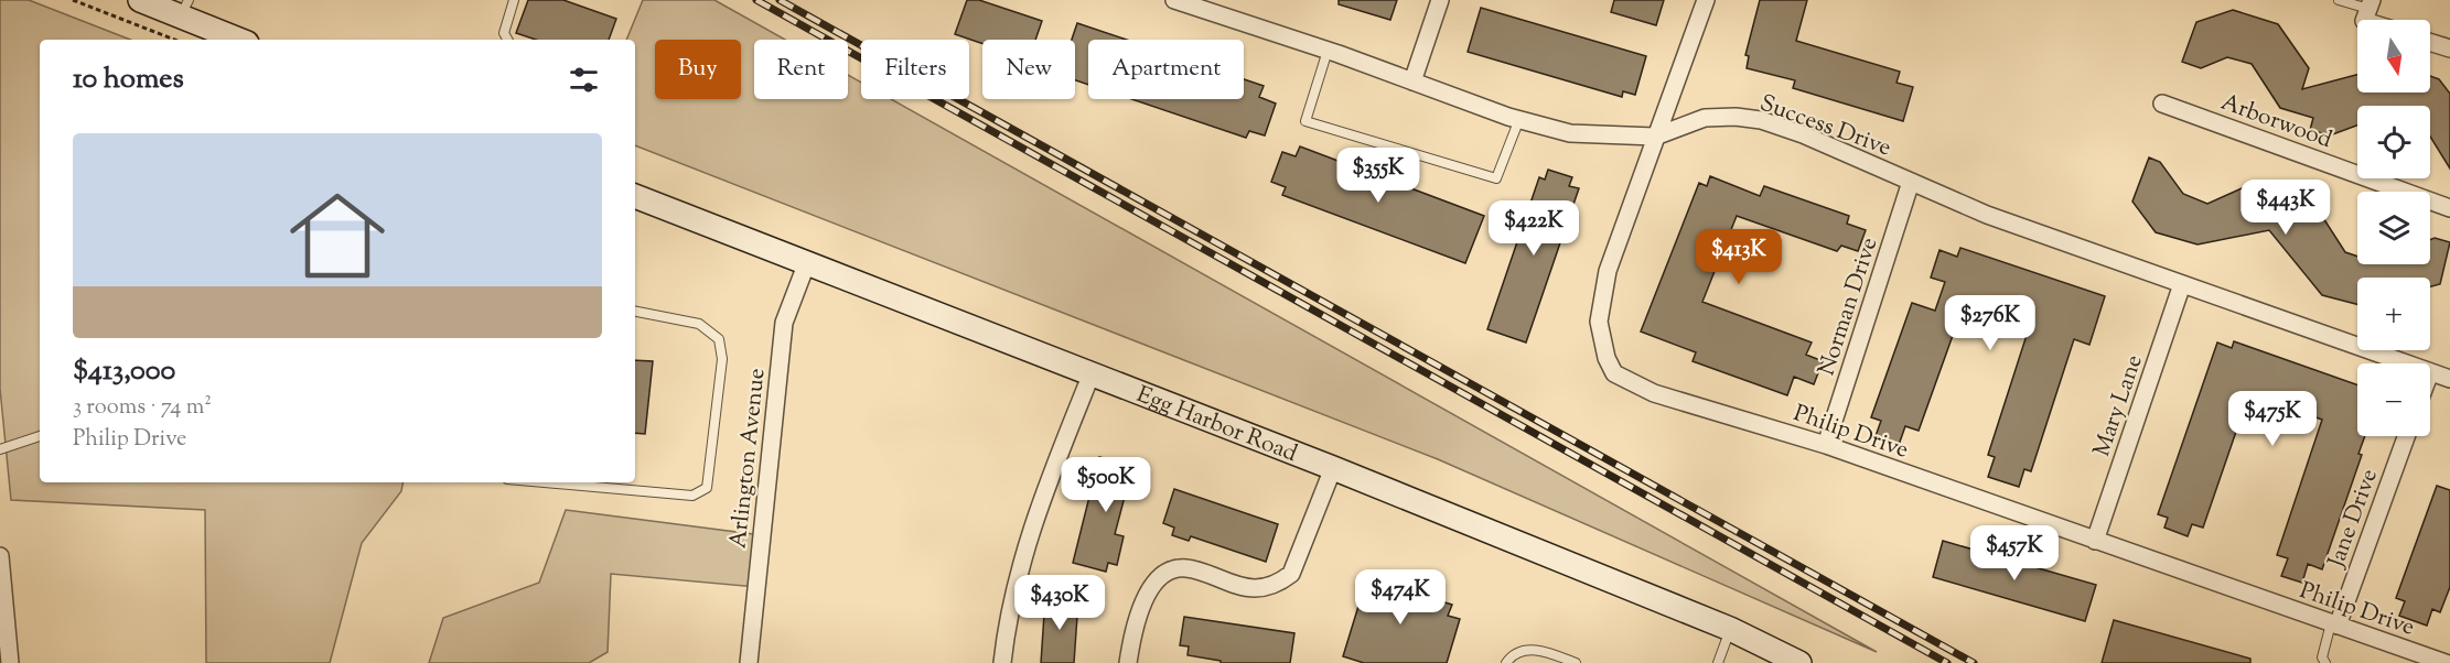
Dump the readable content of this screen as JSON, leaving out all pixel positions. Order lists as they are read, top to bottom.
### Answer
{
  "streets": {
    "street": [
      "Arborwood",
      "Success Drive",
      "Norman Drive",
      "Mary Lane",
      "Egg Harbor Road",
      "Philip Drive",
      "Arlington Avenue",
      "Jane Drive"
    ]
  },
  "crossings": [
    ["Success Drive", "Norman Drive"],
    ["Success Drive", "Mary Lane"],
    ["Success Drive", "Philip Drive"],
    ["Norman Drive", "Philip Drive"],
    ["Mary Lane", "Philip Drive"],
    ["Egg Harbor Road", "Arlington Avenue"],
    ["Philip Drive", "Jane Drive"]
  ],
  "north": "bottom",
  "page": {
    "map_buttons": ["+", "−"],
    "chip": [
      "Buy",
      "Rent",
      "Filters",
      "New",
      "Apartment"
    ],
    "heading": "10 homes",
    "list": [
      {
        "name": "$413,000",
        "note": "3 rooms · 74 m² · Philip Drive"
      }
    ],
    "price": [
      "$355K",
      "$443K",
      "$422K",
      "$413K",
      "$276K",
      "$475K",
      "$500K",
      "$457K",
      "$474K",
      "$430K"
    ]
  }
}
